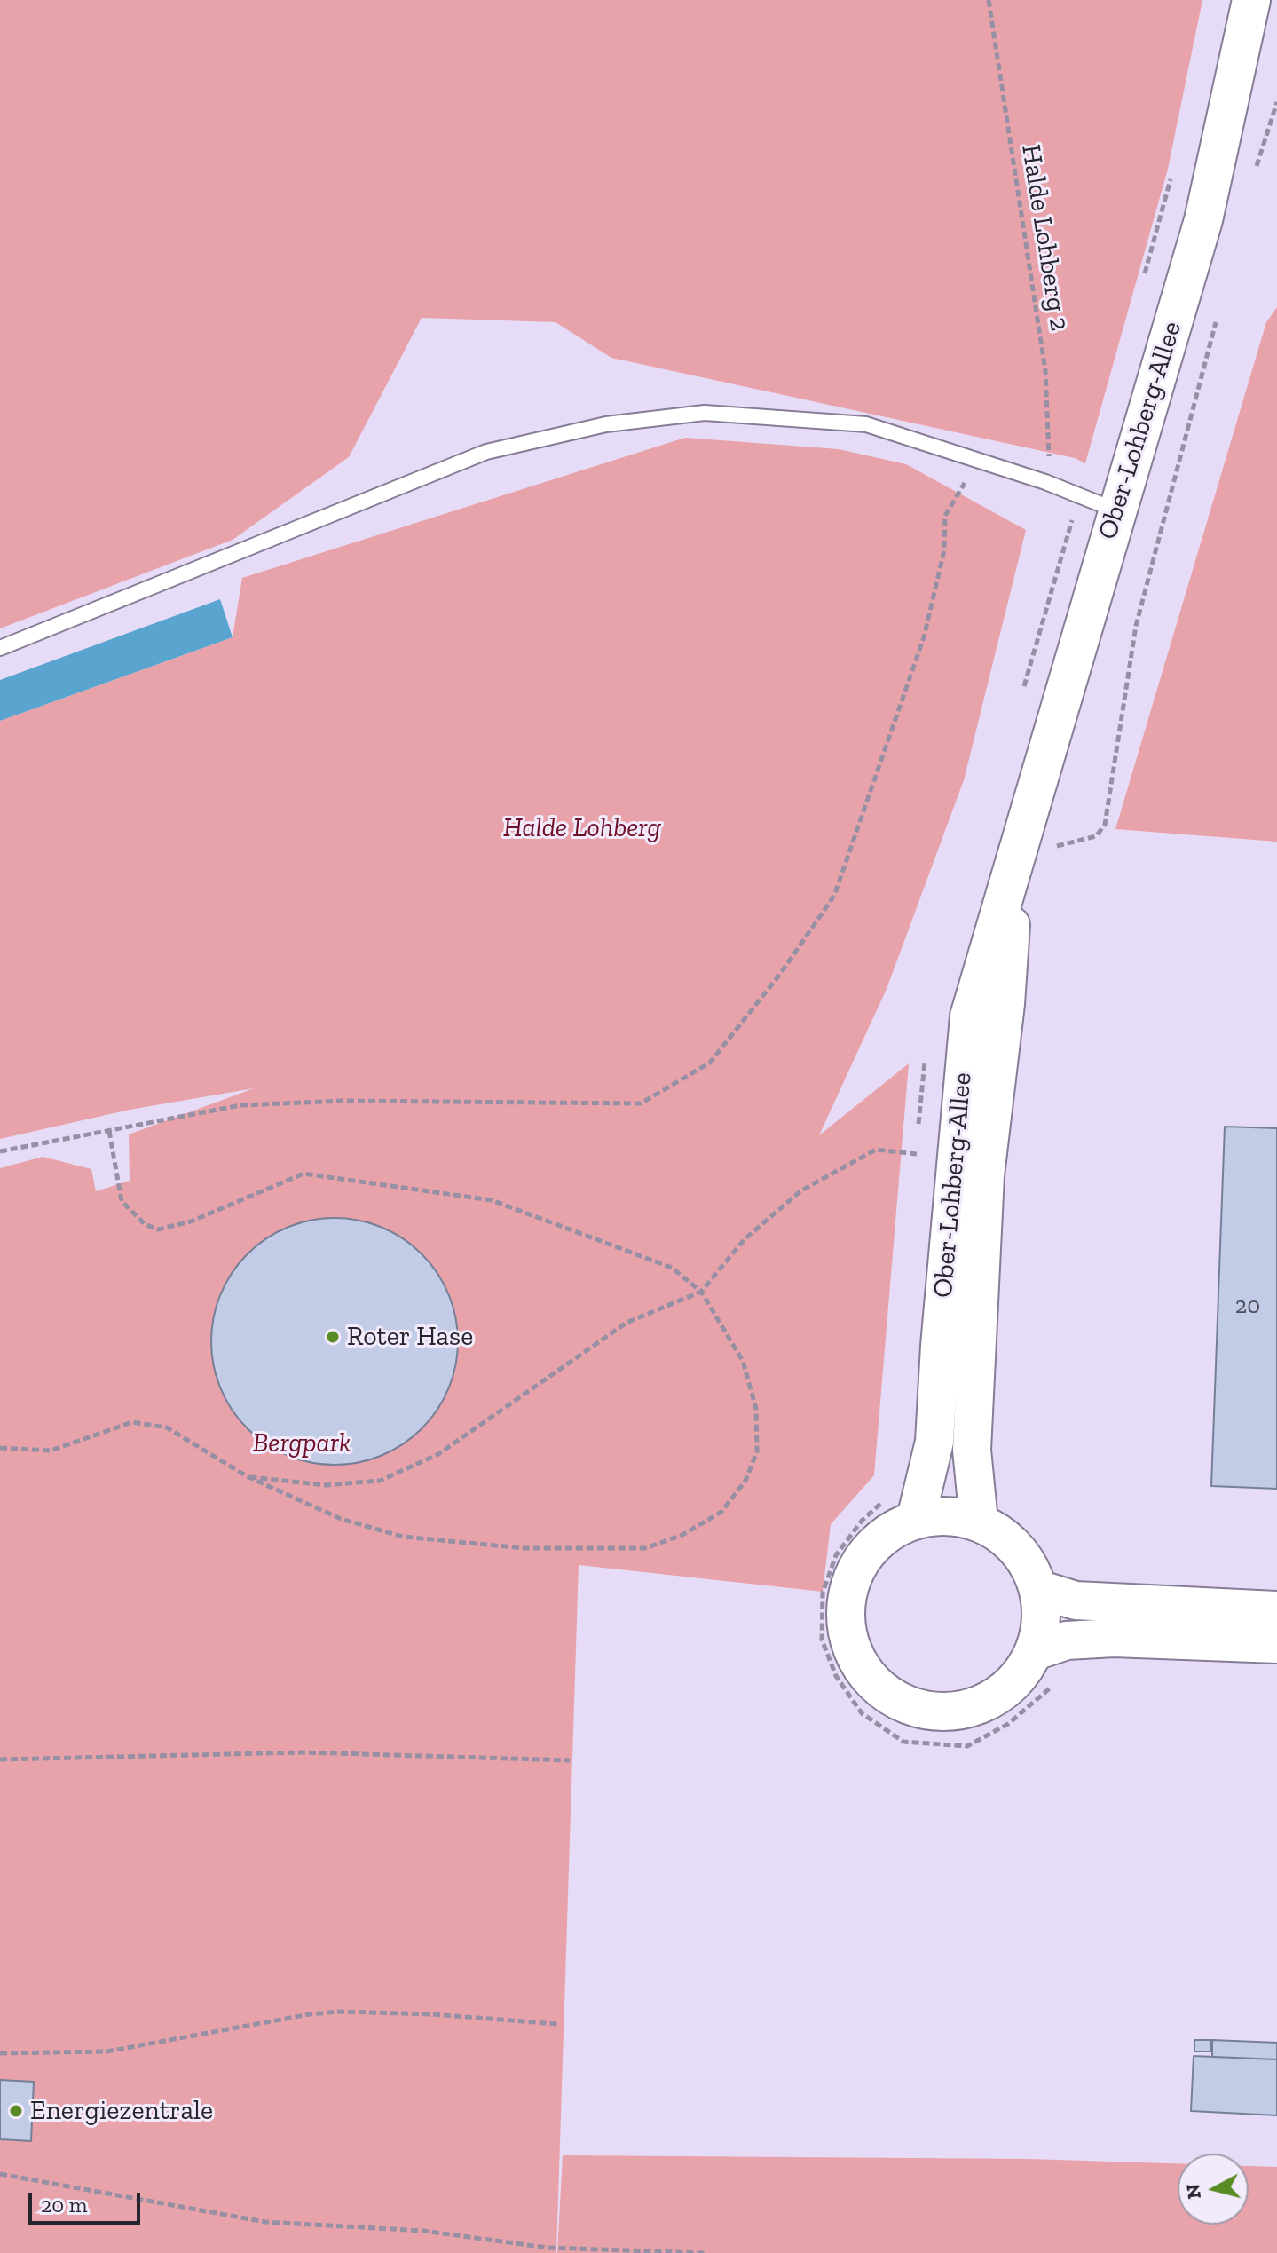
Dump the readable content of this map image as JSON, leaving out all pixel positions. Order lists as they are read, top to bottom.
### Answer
{
  "streets": {
    "street": ["Ober-Lohberg-Allee"],
    "path": ["Halde Lohberg 2"]
  },
  "parks": ["Halde Lohberg", "Bergpark"],
  "places": ["Roter Hase", "Energiezentrale"],
  "house_numbers": ["20"],
  "scale_bar": "20 m",
  "north": "left"
}
